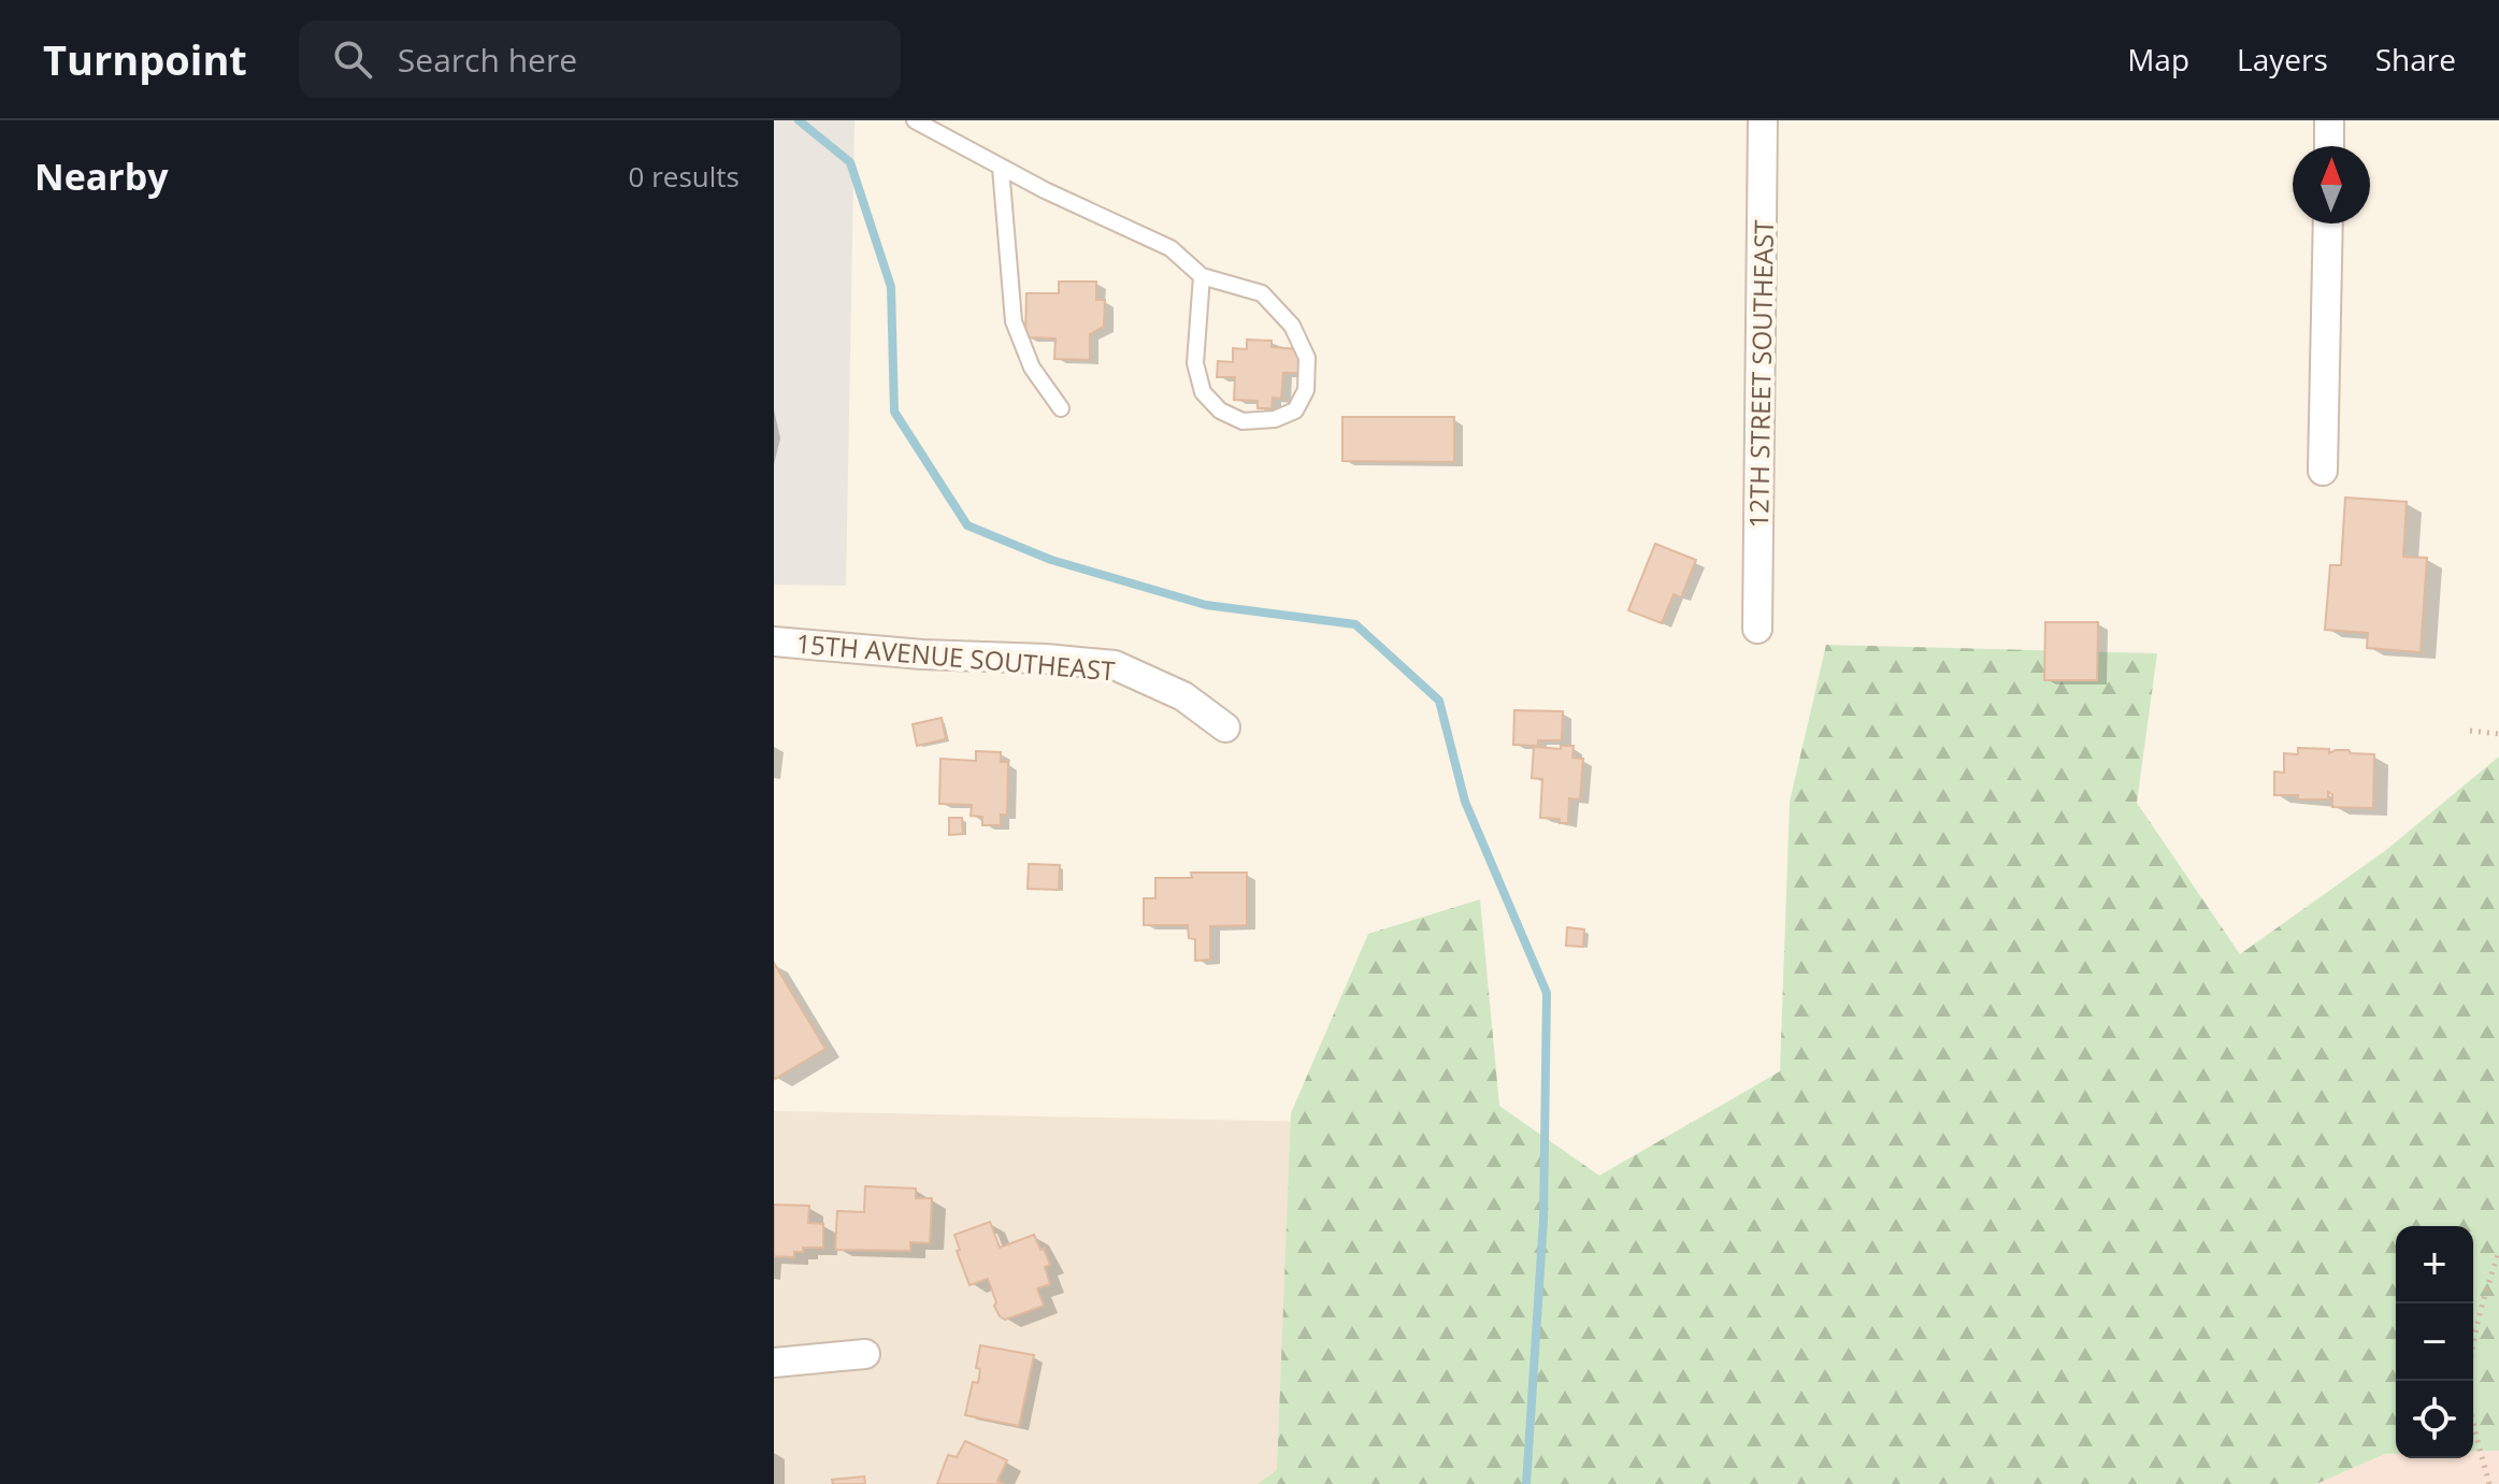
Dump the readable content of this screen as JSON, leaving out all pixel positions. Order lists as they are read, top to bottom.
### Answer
{
  "streets": {
    "street": ["12TH STREET SOUTHEAST", "15TH AVENUE SOUTHEAST"]
  },
  "north": "top",
  "page": {
    "header": "Turnpoint",
    "search": "Search here",
    "nav": ["Map", "Layers", "Share"],
    "heading": ["Nearby", "0 results"],
    "map_buttons": ["+", "−"]
  }
}
